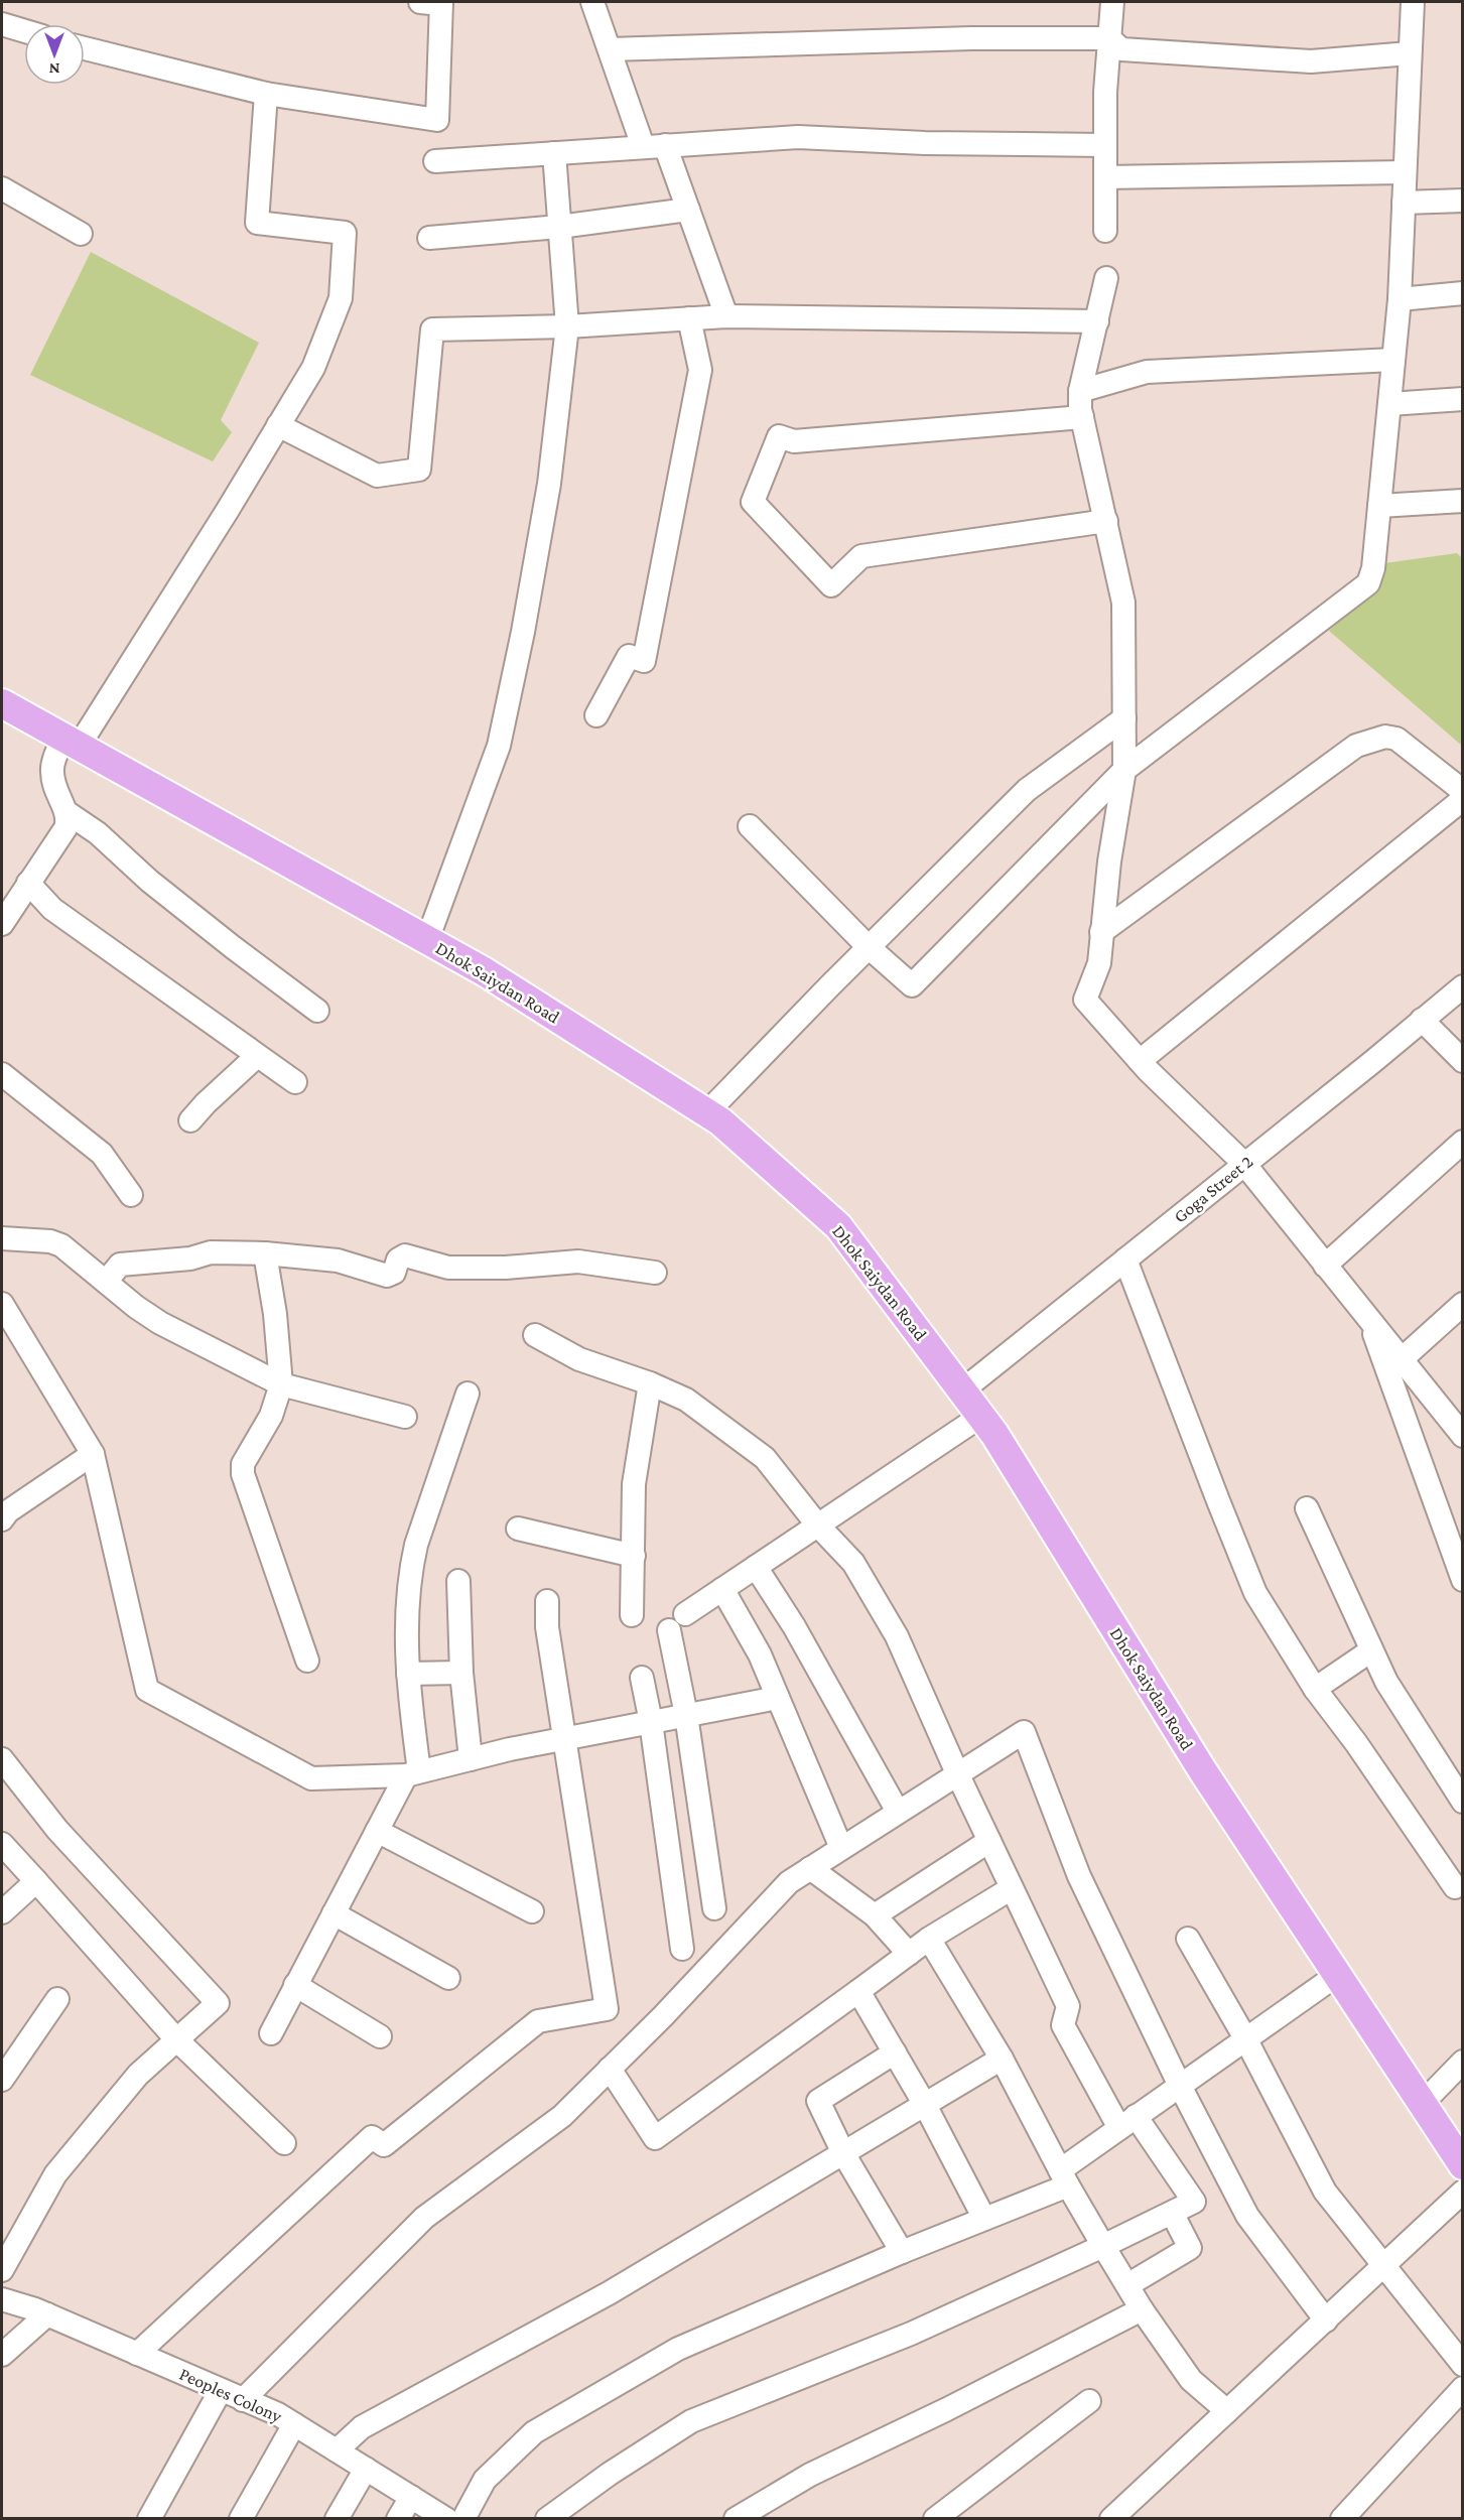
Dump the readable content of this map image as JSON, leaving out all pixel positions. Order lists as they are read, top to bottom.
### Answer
{
  "streets": {
    "main road": ["Dhok Saiydan Road"],
    "street": ["Goga Street 2", "Peoples Colony"]
  },
  "crossings": [
    ["Dhok Saiydan Road", "Goga Street 2"]
  ],
  "north": "bottom"
}
